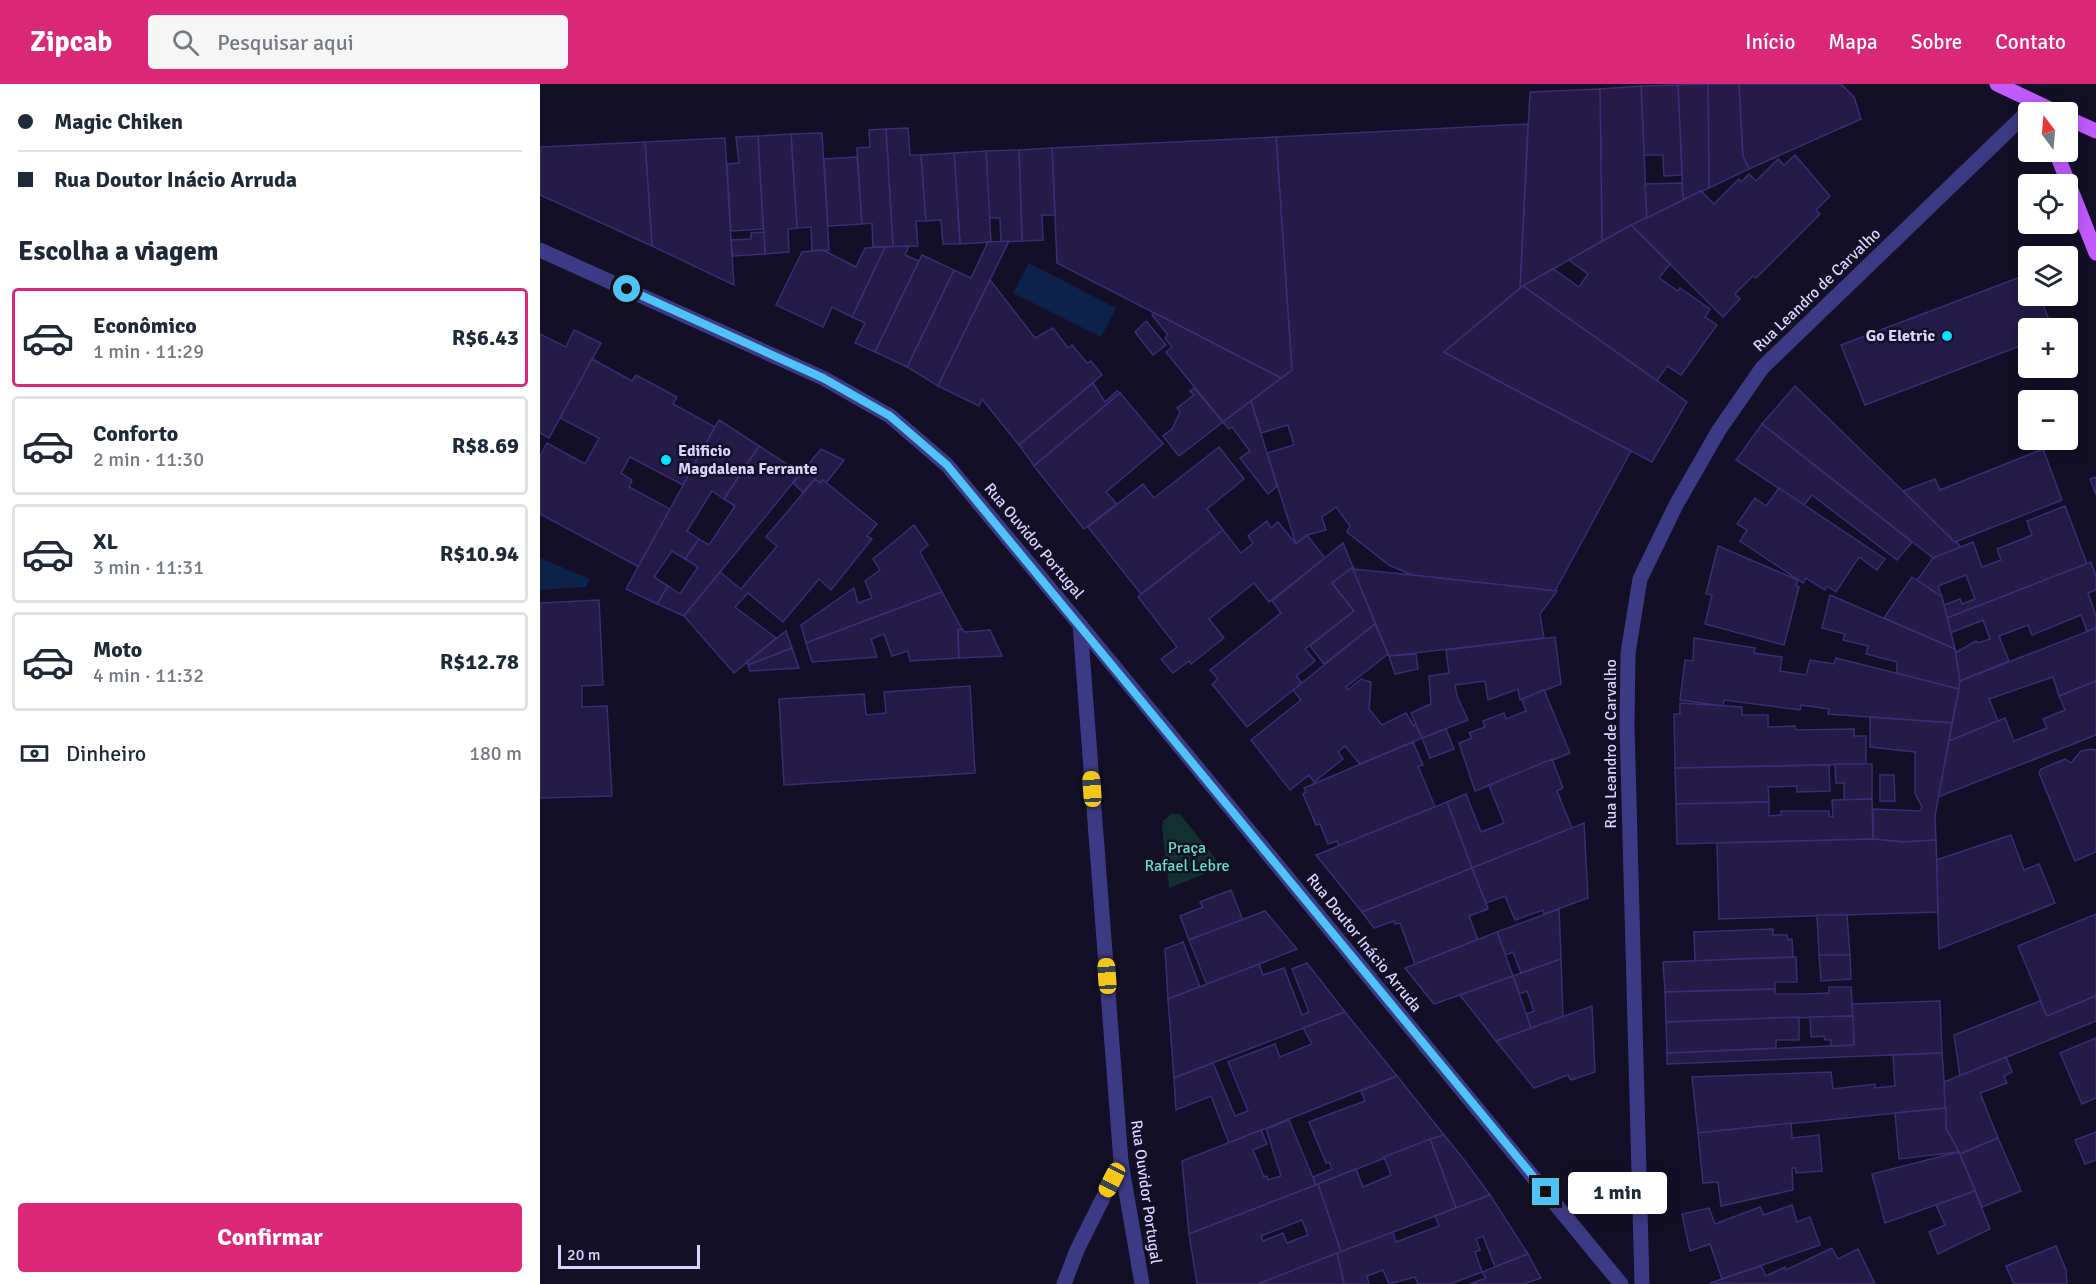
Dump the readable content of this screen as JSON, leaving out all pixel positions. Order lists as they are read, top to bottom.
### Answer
{
  "streets": {
    "street": ["Rua Leandro de Carvalho", "Rua Ouvidor Portugal", "Rua Doutor Inácio Arruda"]
  },
  "crossings": [
    ["Rua Ouvidor Portugal", "Rua Doutor Inácio Arruda"]
  ],
  "parks": ["Praça Rafael Lebre"],
  "places": ["Go Eletric", "Edificio Magdalena Ferrante"],
  "scale_bar": "20 m",
  "north": "top",
  "page": {
    "header": "Zipcab",
    "search": "Pesquisar aqui",
    "nav": [
      "Início",
      "Mapa",
      "Sobre",
      "Contato"
    ],
    "banner": ["Magic Chiken", "Rua Doutor Inácio Arruda"],
    "map_buttons": ["+", "−"],
    "heading": "Escolha a viagem",
    "list": [
      {
        "name": "Econômico",
        "note": "1 min · 11:29",
        "value": "R$6.43"
      },
      {
        "name": "Conforto",
        "note": "2 min · 11:30",
        "value": "R$8.69"
      },
      {
        "name": "XL",
        "note": "3 min · 11:31",
        "value": "R$10.94"
      },
      {
        "name": "Moto",
        "note": "4 min · 11:32",
        "value": "R$12.78"
      }
    ],
    "pay": ["Dinheiro", "180 m"],
    "bubble": "1 min",
    "buttons": "Confirmar",
    "scale": "20 m"
  }
}
